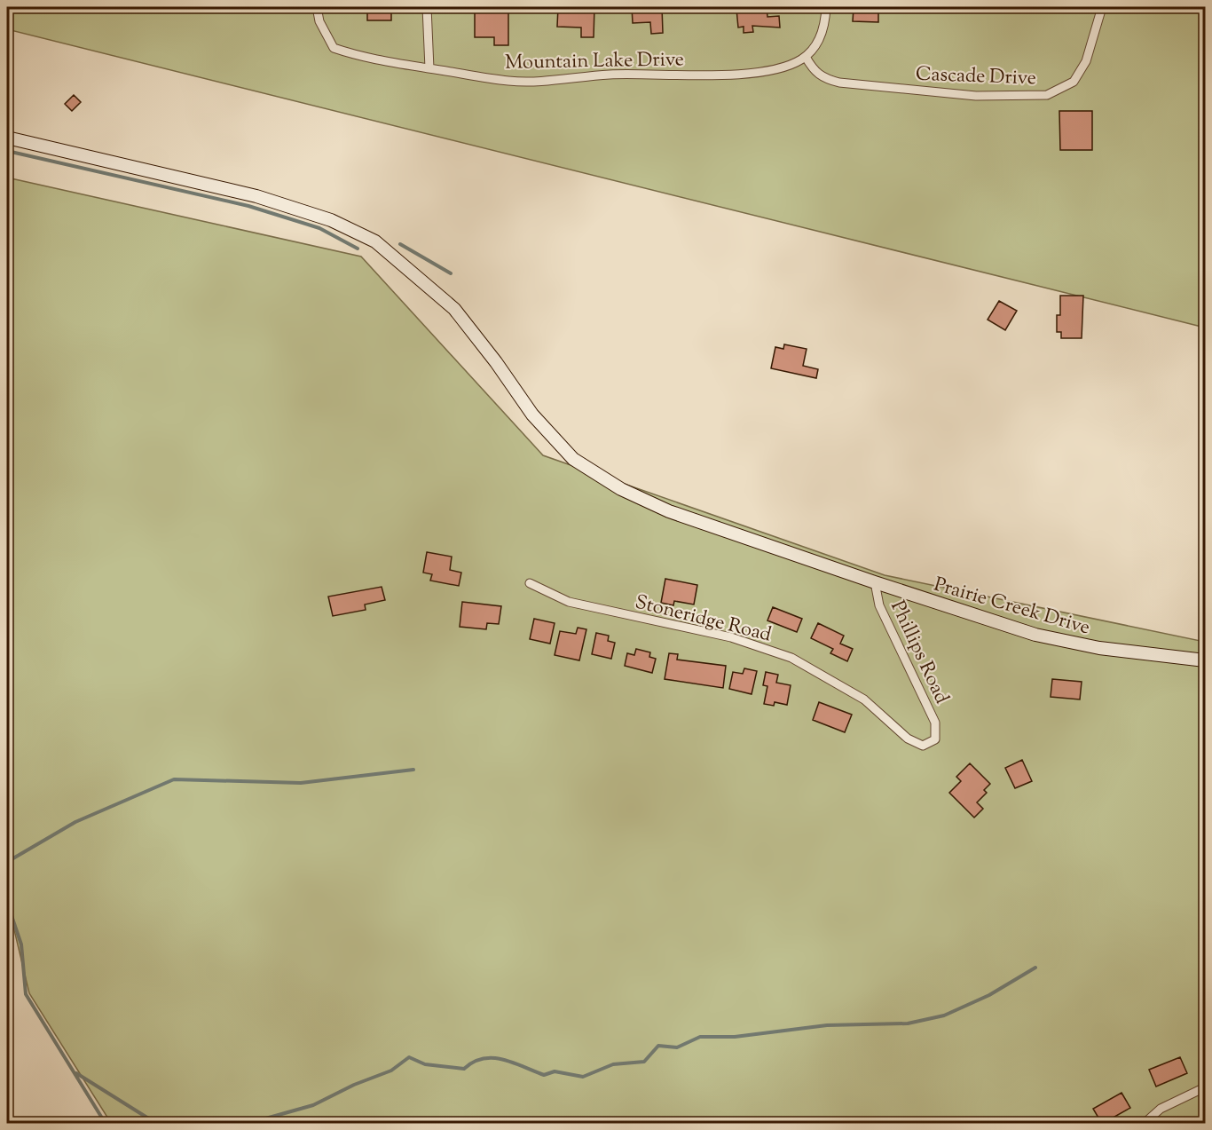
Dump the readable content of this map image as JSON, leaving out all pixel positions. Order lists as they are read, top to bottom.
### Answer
{
  "streets": {
    "main road": ["Prairie Creek Drive"],
    "street": [
      "Mountain Lake Drive",
      "Cascade Drive",
      "Stoneridge Road",
      "Phillips Road"
    ]
  },
  "crossings": [
    ["Mountain Lake Drive", "Cascade Drive"],
    ["Prairie Creek Drive", "Phillips Road"],
    ["Stoneridge Road", "Phillips Road"]
  ]
}
